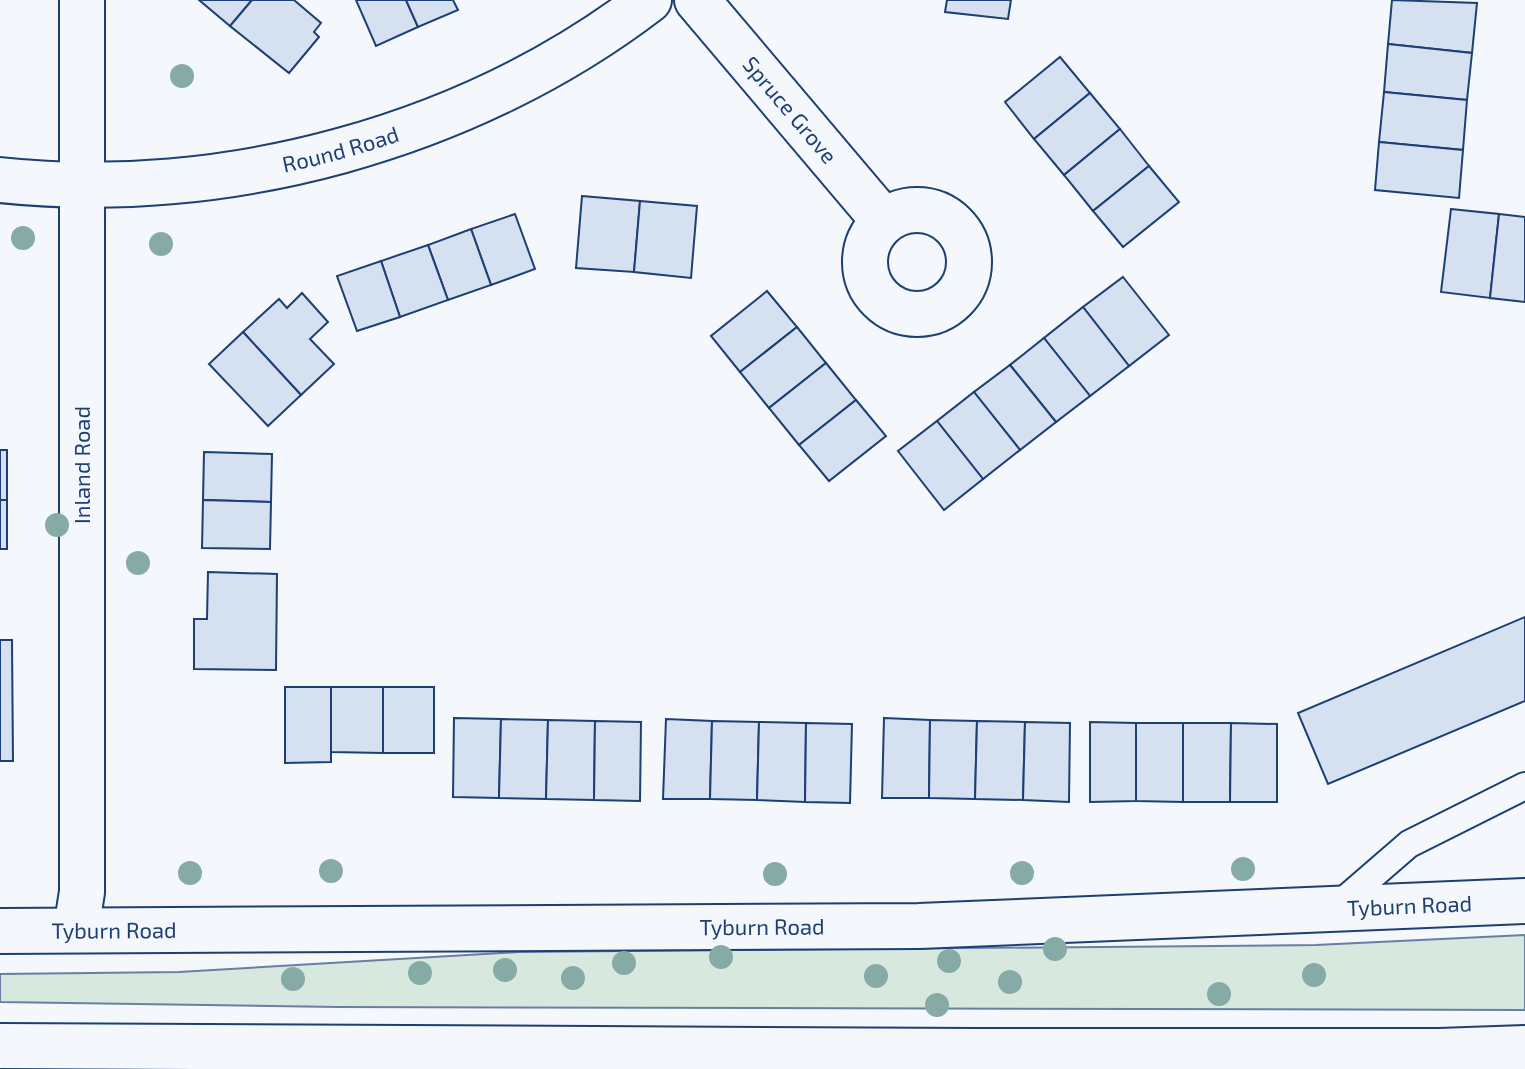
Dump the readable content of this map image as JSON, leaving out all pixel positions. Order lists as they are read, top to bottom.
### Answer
{
  "streets": {
    "main road": [
      "Spruce Grove",
      "Round Road",
      "Inland Road",
      "Tyburn Road"
    ]
  },
  "crossings": [
    ["Round Road", "Inland Road"],
    ["Inland Road", "Tyburn Road"]
  ]
}
